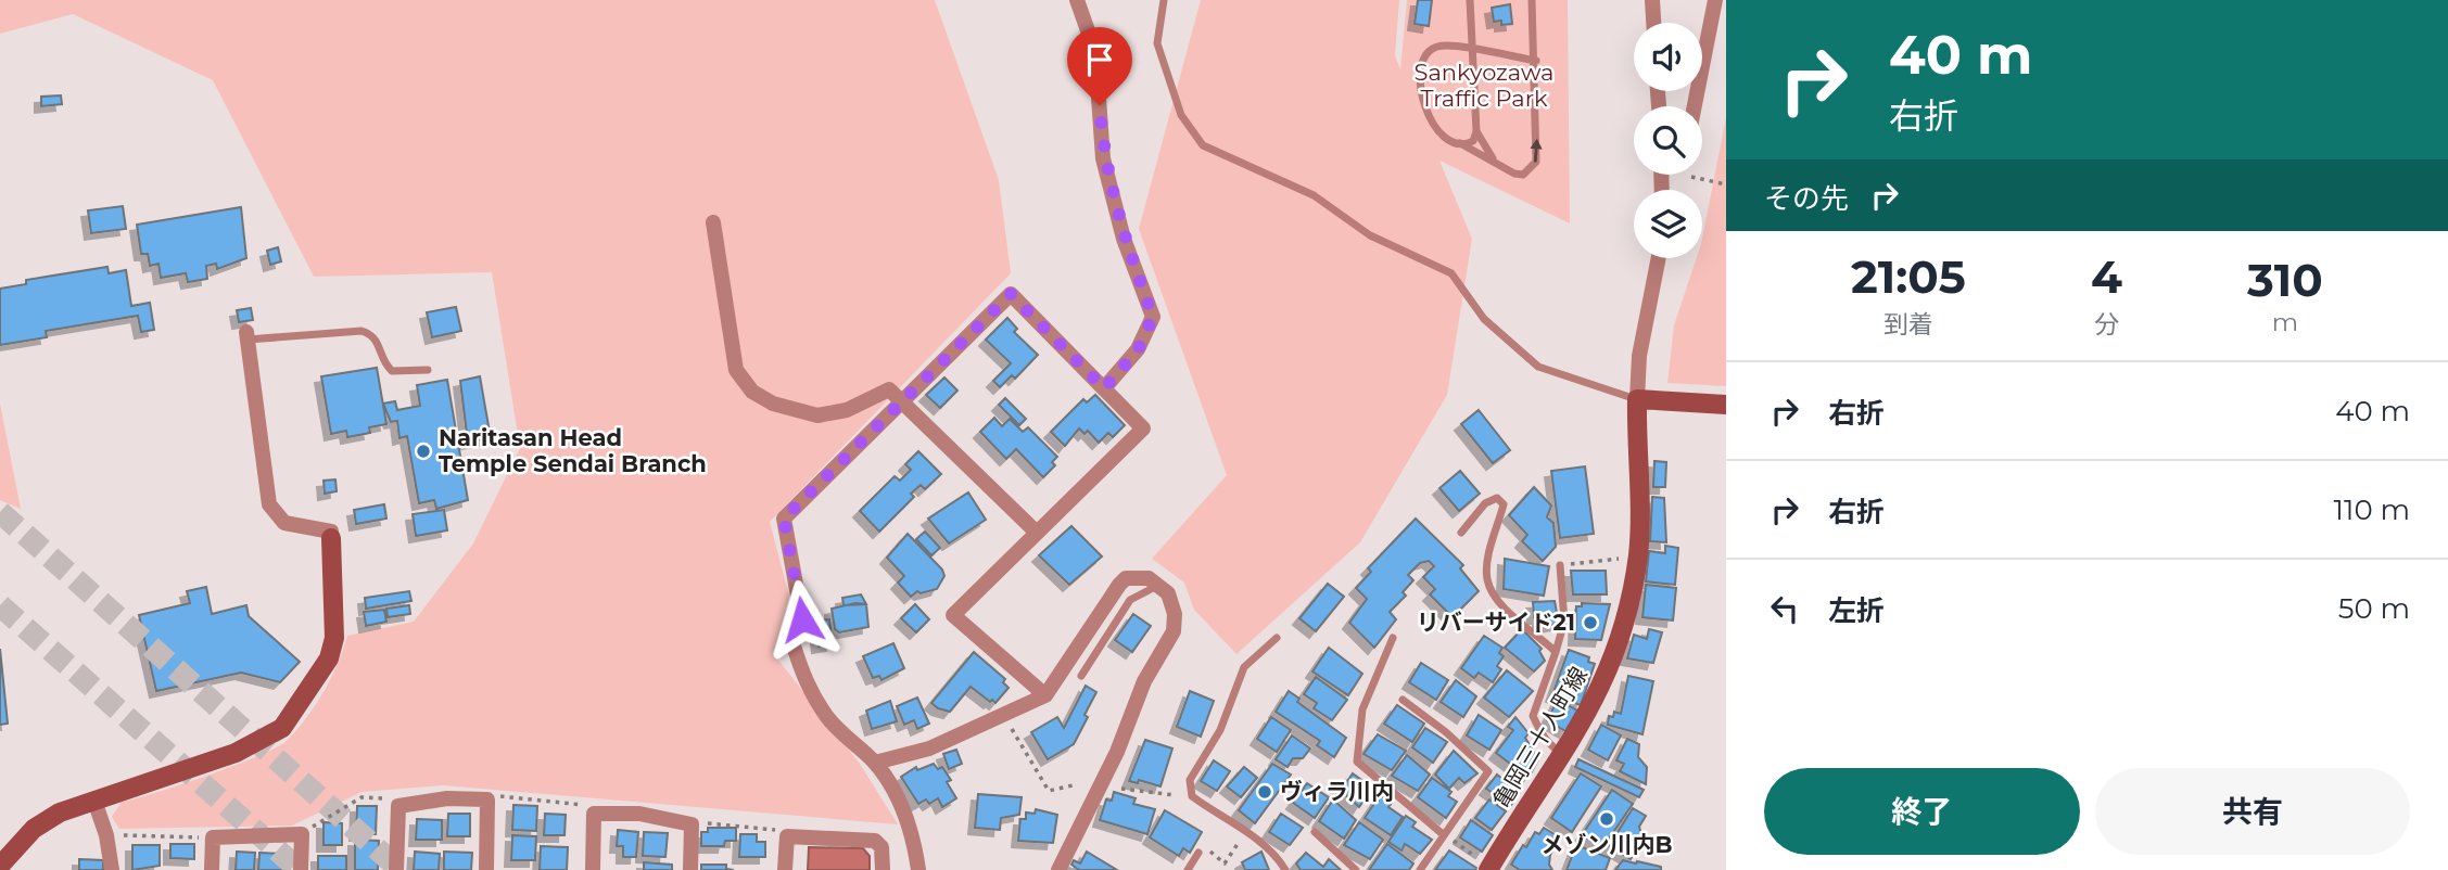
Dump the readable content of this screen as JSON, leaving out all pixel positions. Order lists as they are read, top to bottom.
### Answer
{
  "streets": {
    "street": ["亀岡三十人町線"]
  },
  "parks": ["Sankyozawa Traffic Park"],
  "places": [
    "Naritasan Head Temple Sendai Branch",
    "リバーサイド21",
    "ヴィラ川内",
    "メゾン川内B"
  ],
  "page": {
    "turn": ["40 m", "右折"],
    "then": "その先",
    "eta": [
      "21:05",
      "到着",
      "4",
      "分",
      "310",
      "m"
    ],
    "list": [
      {
        "name": "右折",
        "value": "40 m"
      },
      {
        "name": "右折",
        "value": "110 m"
      },
      {
        "name": "左折",
        "value": "50 m"
      }
    ],
    "buttons": ["終了", "共有"]
  }
}
